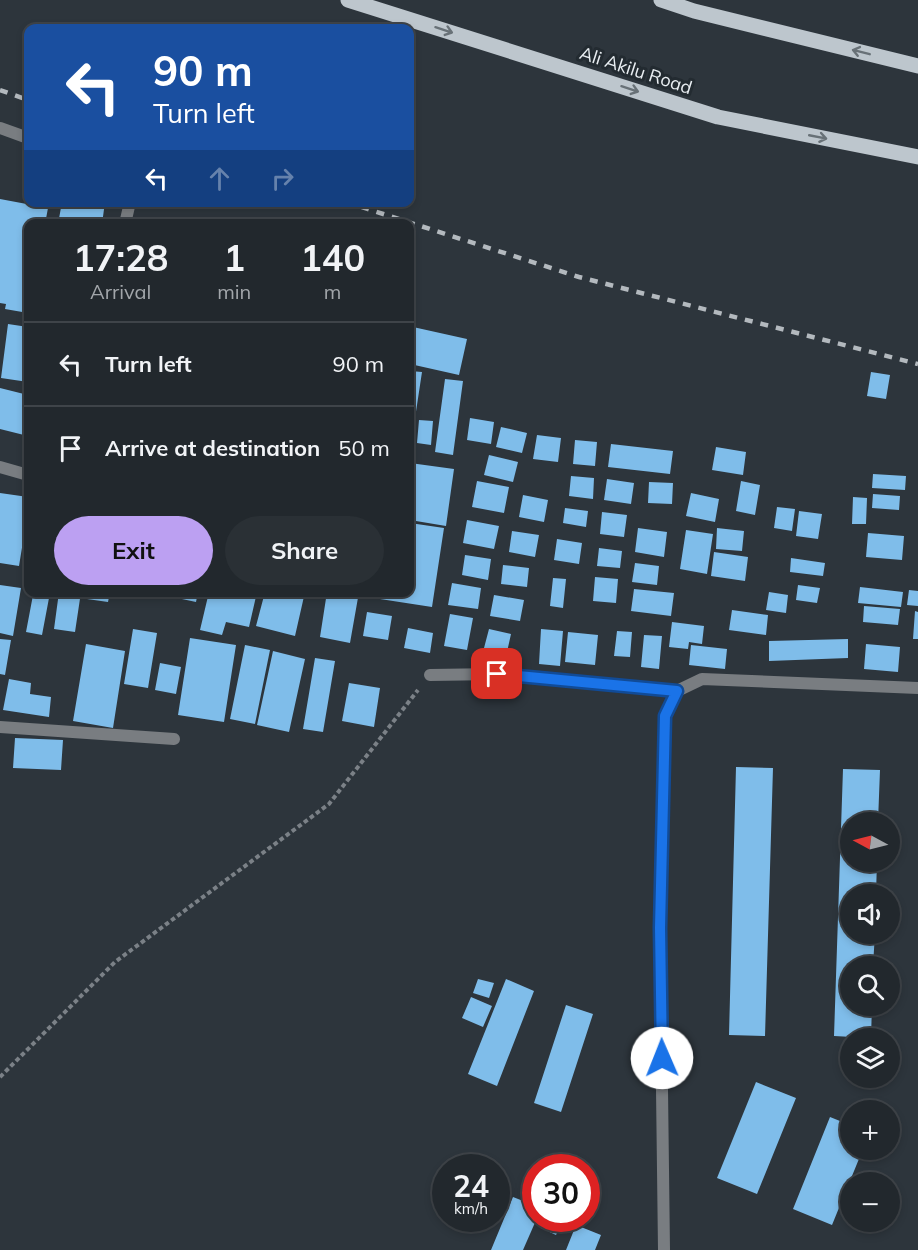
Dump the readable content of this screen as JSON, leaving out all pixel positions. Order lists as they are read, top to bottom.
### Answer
{
  "streets": {
    "main road": ["Ali Akilu Road"]
  },
  "north": "left",
  "page": {
    "turn": ["90 m", "Turn left"],
    "eta": [
      "17:28",
      "Arrival",
      "1",
      "min",
      "140",
      "m"
    ],
    "list": [
      {
        "name": "Turn left",
        "value": "90 m"
      },
      {
        "name": "Arrive at destination",
        "value": "50 m"
      }
    ],
    "buttons": ["Exit", "Share"],
    "map_buttons": ["+", "−"],
    "speed": "24 km/h",
    "limit": "30"
  }
}
